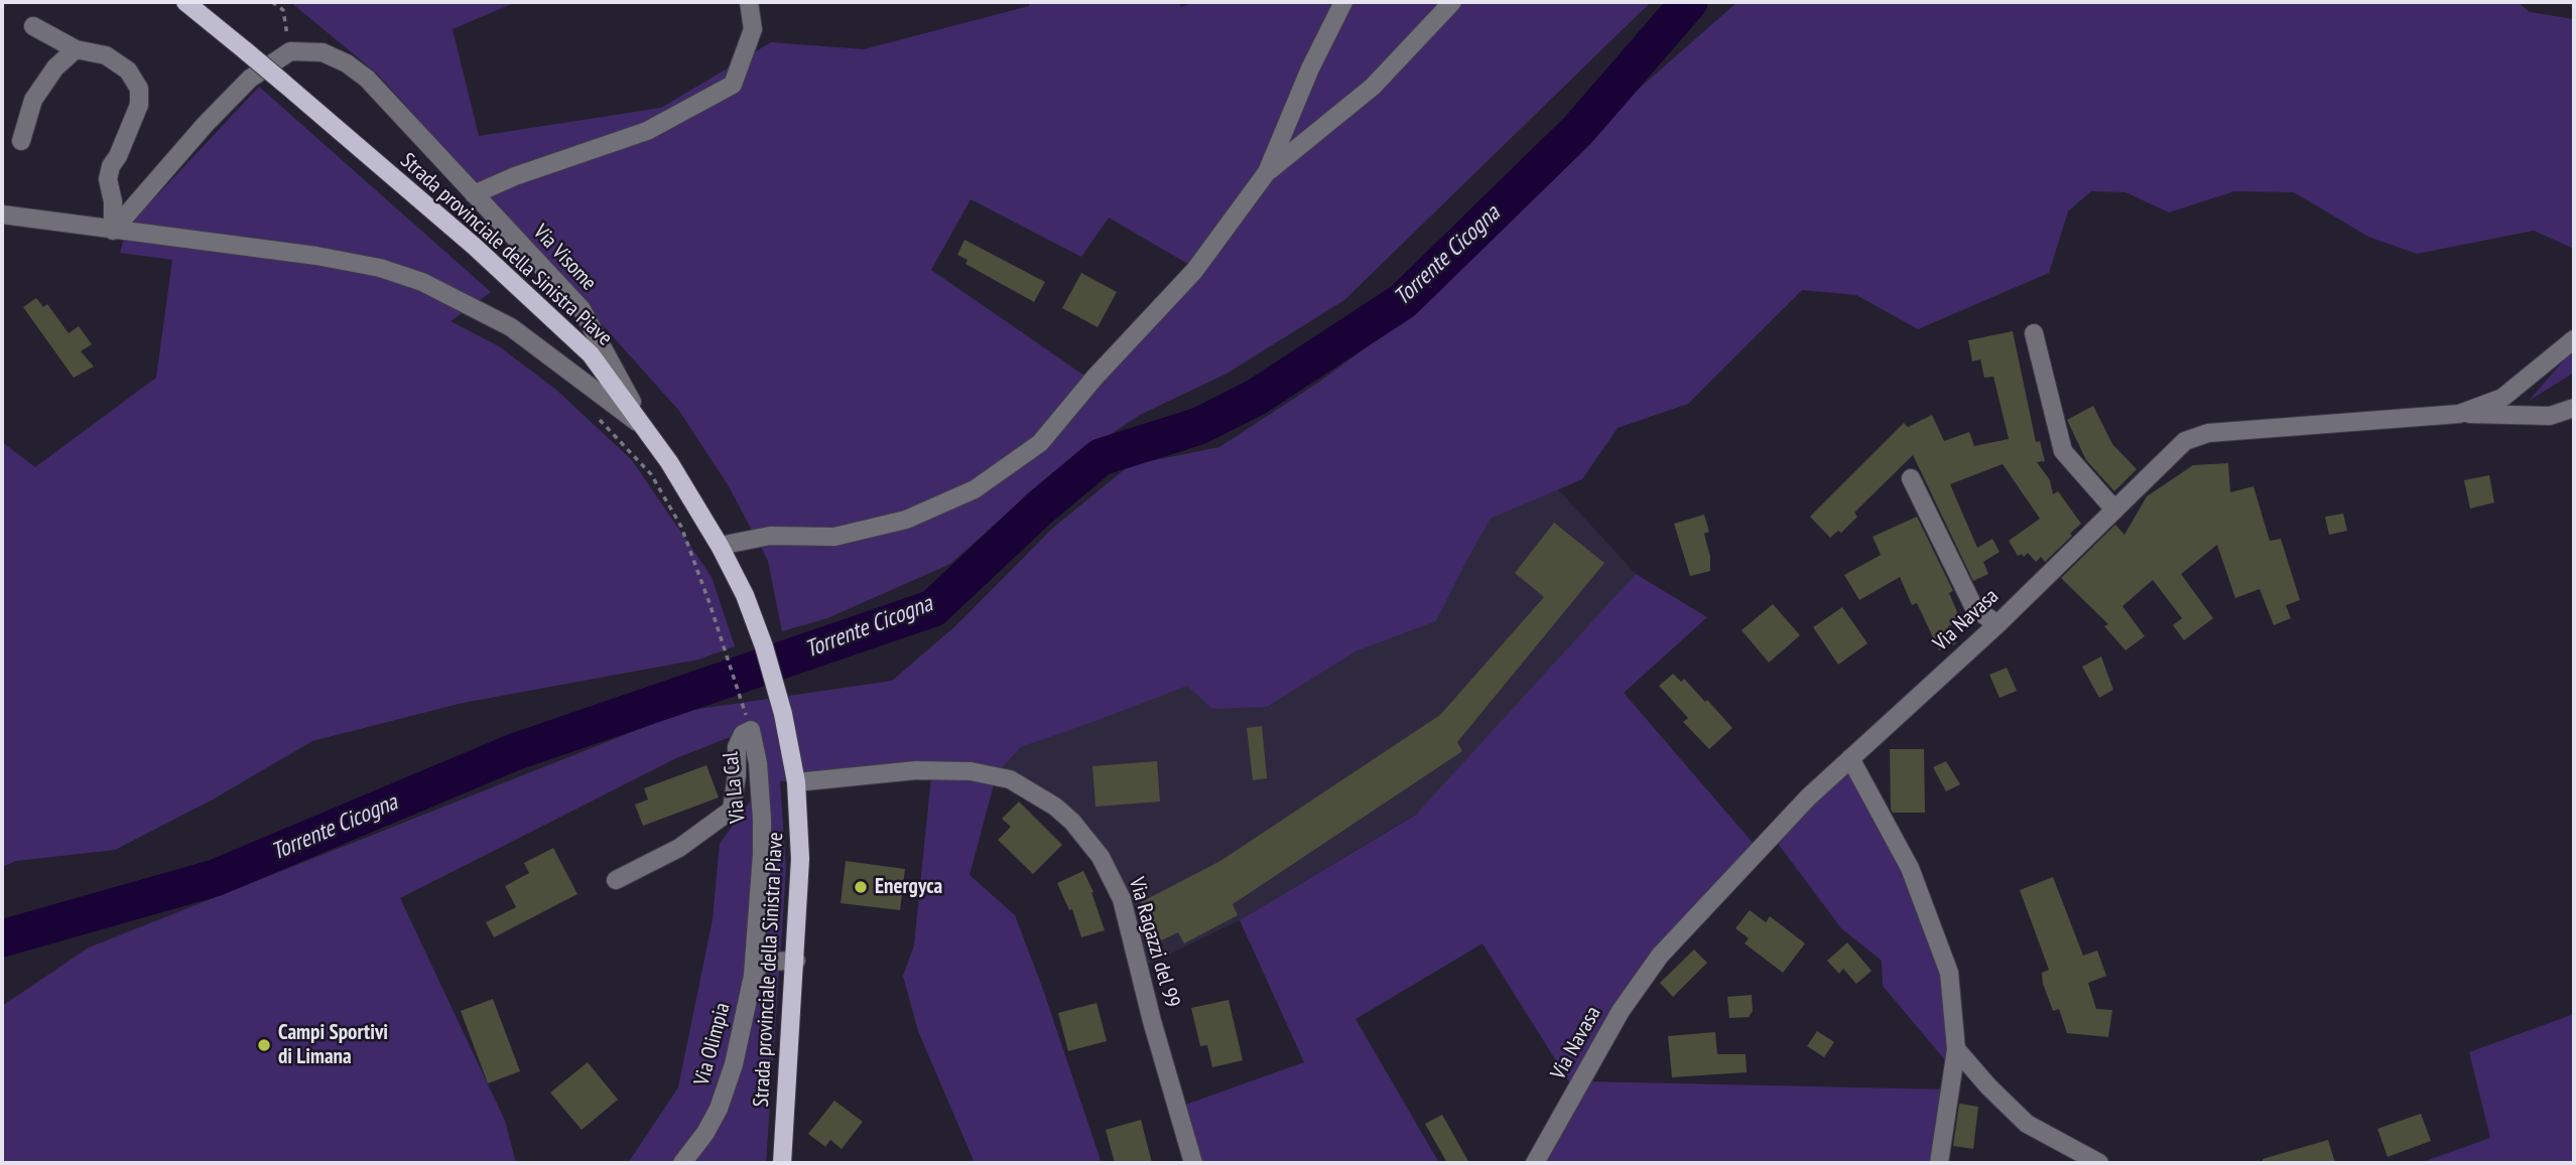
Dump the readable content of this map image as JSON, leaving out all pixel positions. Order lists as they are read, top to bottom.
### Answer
{
  "streets": {
    "main road": ["Strada provinciale della Sinistra Piave"],
    "street": [
      "Via Visome",
      "Via Navasa",
      "Via La Cal",
      "Via Ragazzi del 99",
      "Via Olimpia"
    ]
  },
  "crossings": [
    ["Strada provinciale della Sinistra Piave", "Via Visome"],
    ["Strada provinciale della Sinistra Piave", "Via Ragazzi del 99"],
    ["Via La Cal", "Via Olimpia"]
  ],
  "water": ["Torrente Cicogna"],
  "places": ["Energyca", "Campi Sportivi di Limana"]
}
